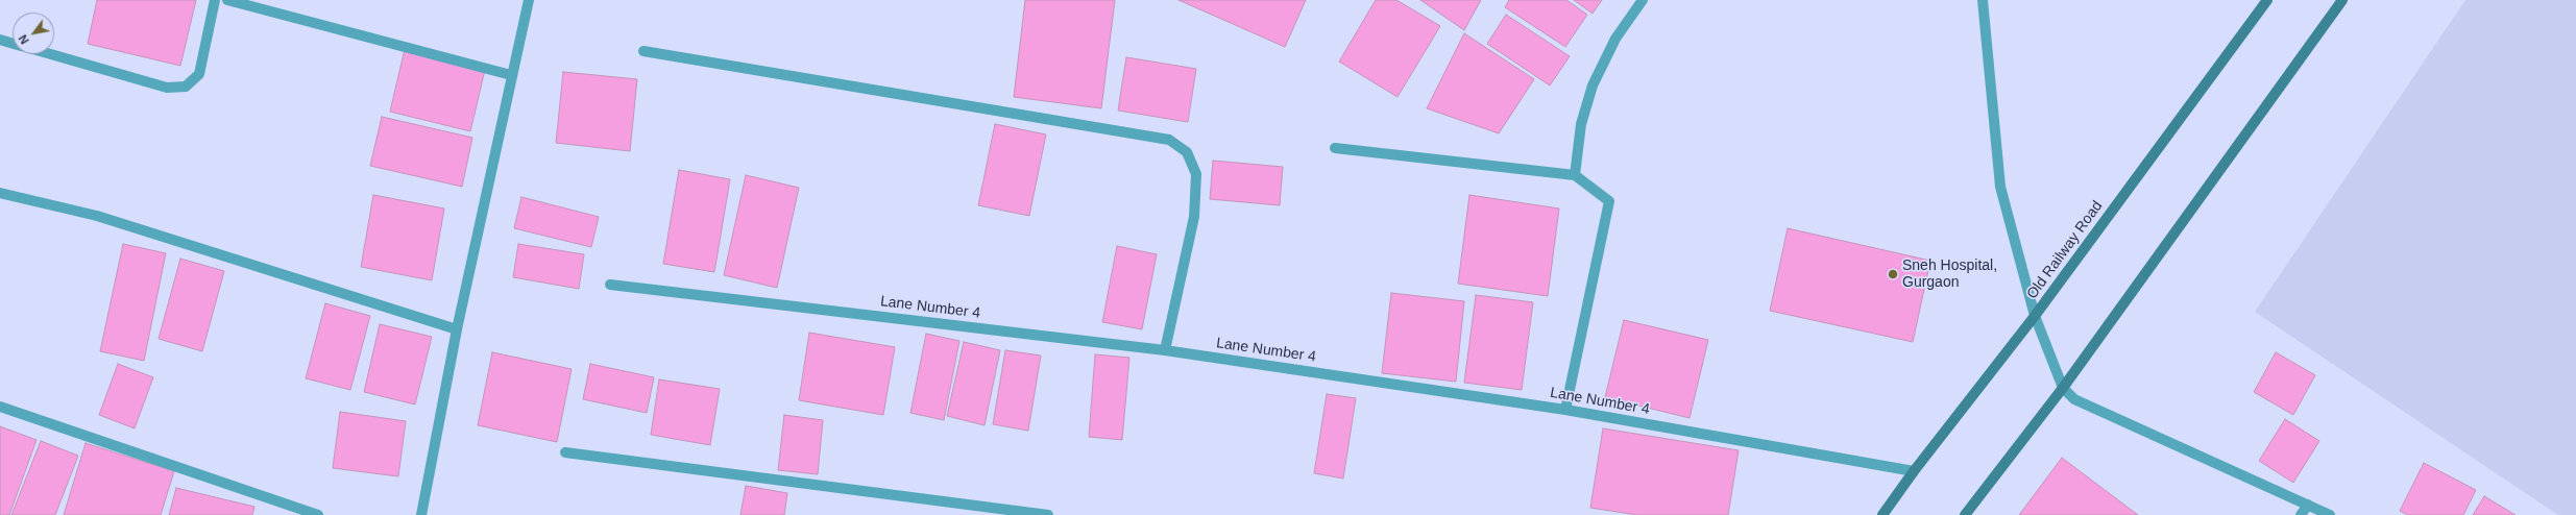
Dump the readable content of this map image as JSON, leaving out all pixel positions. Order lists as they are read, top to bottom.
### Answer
{
  "streets": {
    "main road": ["Old Railway Road"],
    "street": ["Lane Number 4"]
  },
  "crossings": [
    ["Old Railway Road", "Lane Number 4"]
  ],
  "places": ["Sneh Hospital, Gurgaon"],
  "north": "bottom left"
}
